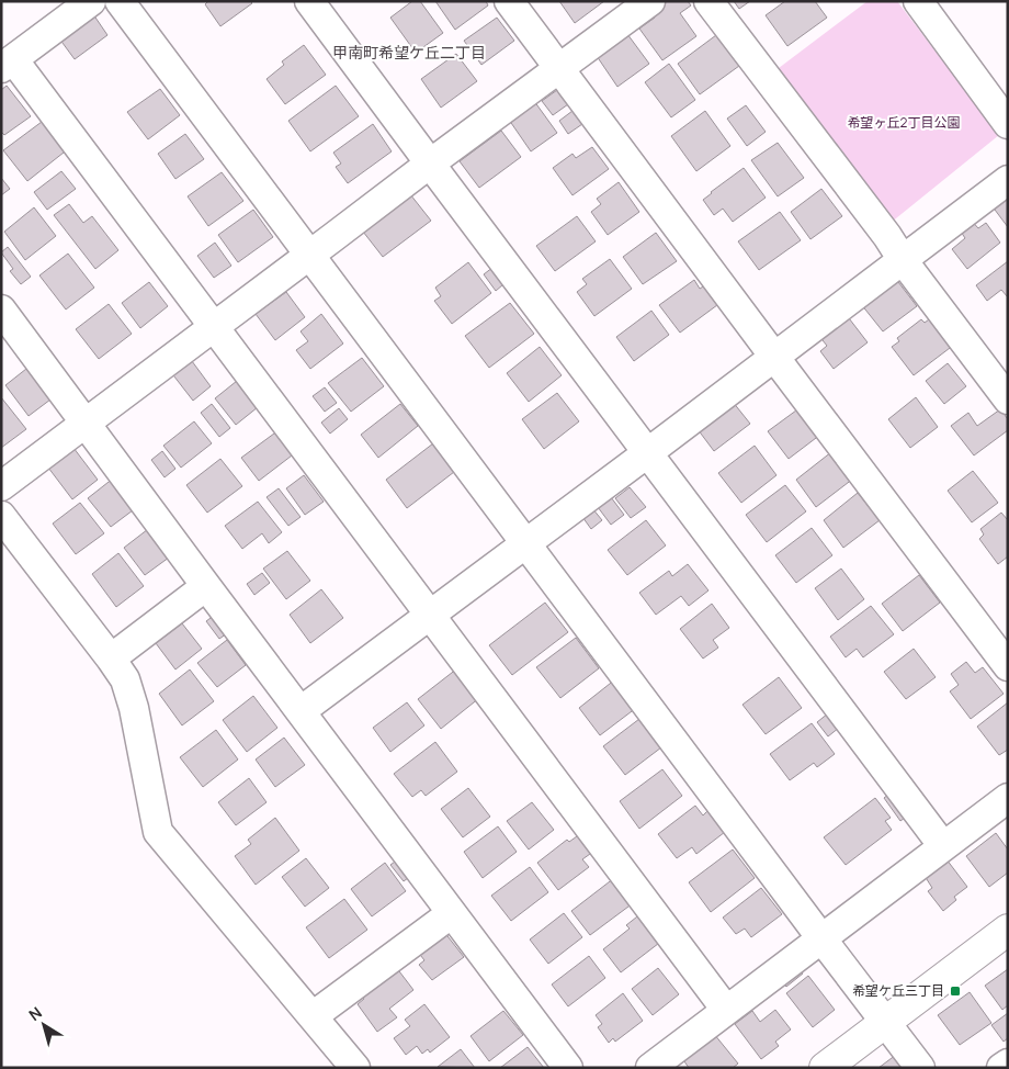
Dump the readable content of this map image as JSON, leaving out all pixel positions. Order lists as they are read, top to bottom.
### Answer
{
  "districts": ["甲南町希望ケ丘二丁目"],
  "parks": ["希望ヶ丘2丁目公園"],
  "places": {
    "transit": ["希望ケ丘三丁目"]
  },
  "north": "top left"
}
